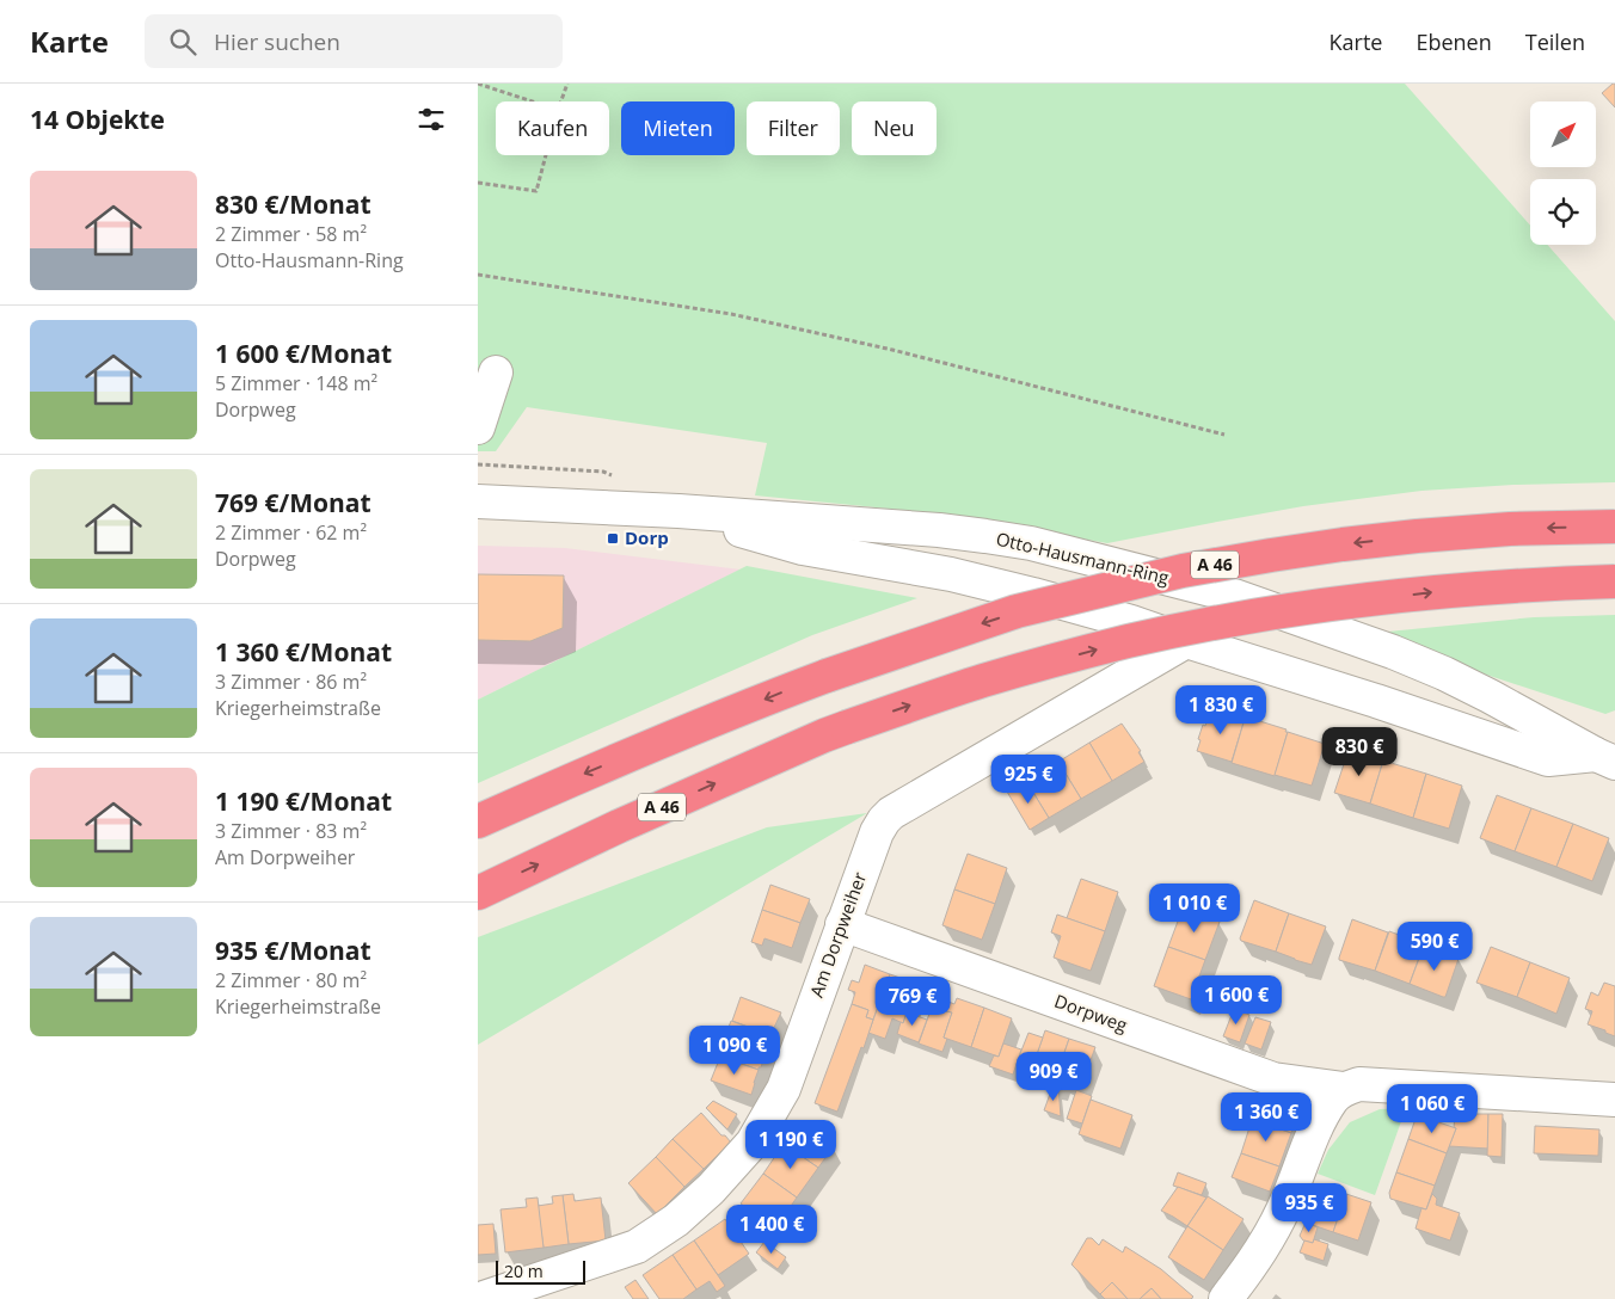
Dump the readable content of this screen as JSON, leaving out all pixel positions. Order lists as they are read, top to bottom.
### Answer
{
  "streets": {
    "highway": ["A 46"],
    "street": ["Otto-Hausmann-Ring", "Am Dorpweiher", "Dorpweg"]
  },
  "crossings": [
    ["Otto-Hausmann-Ring", "Am Dorpweiher"],
    ["Am Dorpweiher", "Dorpweg"]
  ],
  "places": {
    "transit": ["Dorp"]
  },
  "scale_bar": "20 m",
  "north": "top right",
  "page": {
    "header": "Karte",
    "search": "Hier suchen",
    "nav": ["Karte", "Ebenen", "Teilen"],
    "heading": "14 Objekte",
    "chip": [
      "Kaufen",
      "Mieten",
      "Filter",
      "Neu"
    ],
    "list": [
      {
        "name": "830 €/Monat",
        "note": "2 Zimmer · 58 m² · Otto-Hausmann-Ring"
      },
      {
        "name": "1 600 €/Monat",
        "note": "5 Zimmer · 148 m² · Dorpweg"
      },
      {
        "name": "769 €/Monat",
        "note": "2 Zimmer · 62 m² · Dorpweg"
      },
      {
        "name": "1 360 €/Monat",
        "note": "3 Zimmer · 86 m² · Kriegerheimstraße"
      },
      {
        "name": "1 190 €/Monat",
        "note": "3 Zimmer · 83 m² · Am Dorpweiher"
      },
      {
        "name": "935 €/Monat",
        "note": "2 Zimmer · 80 m² · Kriegerheimstraße"
      }
    ],
    "price": [
      "1 830 €",
      "830 €",
      "925 €",
      "1 010 €",
      "590 €",
      "1 600 €",
      "769 €",
      "1 090 €",
      "909 €",
      "1 060 €",
      "1 360 €",
      "1 190 €",
      "935 €",
      "1 400 €"
    ],
    "scale": "20 m"
  }
}
